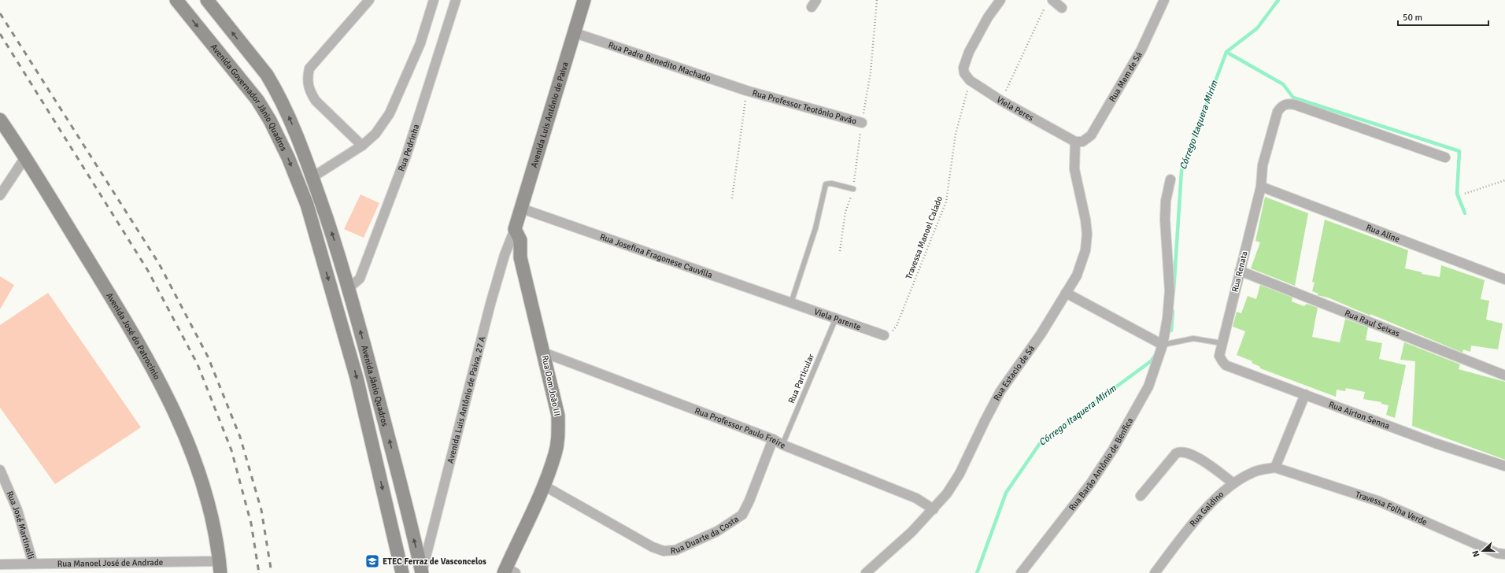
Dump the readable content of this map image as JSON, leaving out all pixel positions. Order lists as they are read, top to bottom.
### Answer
{
  "streets": {
    "main road": [
      "Avenida Governador Jânio Quadros",
      "Avenida Luis Antônio de Paiva",
      "Avenida José do Patrocínio",
      "Avenida Jânio Quadros",
      "Rua Dom João III"
    ],
    "street": [
      "Rua Padre Benedito Machado",
      "Rua Mem de Sá",
      "Rua Professor Teotônio Pavão",
      "Viela Peres",
      "Rua Pedrinha",
      "Rua Aline",
      "Rua Josefina Fragonese Cauvilla",
      "Rua Renata",
      "Viela Parente",
      "Rua Raul Seixas",
      "Rua Estacio de Sá",
      "Avenida Luis Antônio de Paiva, 27 A",
      "Rua Aírton Senna",
      "Rua Professor Paulo Freire",
      "Rua Barão Antônio de Benfica",
      "Travessa Folha Verde",
      "Rua Galdino",
      "Rua José Martinelli",
      "Rua Duarte da Costa",
      "Rua Manoel José de Andrade"
    ],
    "lane": ["Rua Particular"],
    "path": ["Travessa Manoel Calado"]
  },
  "crossings": [
    ["Rua Padre Benedito Machado", "Rua Professor Teotônio Pavão"],
    ["Rua Padre Benedito Machado", "Avenida Luis Antônio de Paiva"],
    ["Rua Mem de Sá", "Viela Peres"],
    ["Rua Mem de Sá", "Rua Estacio de Sá"],
    ["Avenida Governador Jânio Quadros", "Avenida Jânio Quadros"],
    ["Viela Peres", "Travessa Manoel Calado"],
    ["Viela Peres", "Rua Estacio de Sá"],
    ["Avenida Luis Antônio de Paiva", "Rua Josefina Fragonese Cauvilla"],
    ["Avenida Luis Antônio de Paiva", "Rua Dom João III"],
    ["Avenida Luis Antônio de Paiva", "Avenida Luis Antônio de Paiva, 27 A"],
    ["Rua Pedrinha", "Avenida Jânio Quadros"],
    ["Rua Aline", "Rua Renata"],
    ["Travessa Manoel Calado", "Viela Parente"],
    ["Rua Josefina Fragonese Cauvilla", "Viela Parente"],
    ["Rua Renata", "Rua Raul Seixas"],
    ["Rua Renata", "Rua Aírton Senna"],
    ["Viela Parente", "Rua Particular"],
    ["Avenida José do Patrocínio", "Rua Manoel José de Andrade"],
    ["Rua Estacio de Sá", "Rua Professor Paulo Freire"],
    ["Rua Particular", "Rua Professor Paulo Freire"],
    ["Avenida Jânio Quadros", "Avenida Luis Antônio de Paiva, 27 A"],
    ["Rua Dom João III", "Avenida Luis Antônio de Paiva, 27 A"],
    ["Rua Dom João III", "Rua Professor Paulo Freire"],
    ["Rua Dom João III", "Rua Duarte da Costa"],
    ["Rua Professor Paulo Freire", "Rua Duarte da Costa"],
    ["Travessa Folha Verde", "Rua Galdino"],
    ["Rua José Martinelli", "Rua Manoel José de Andrade"]
  ],
  "water": ["Córrego Itaquera Mirim"],
  "places": {
    "school or university": ["ETEC Ferraz de Vasconcelos"]
  },
  "scale_bar": "50 m",
  "north": "left"
}
